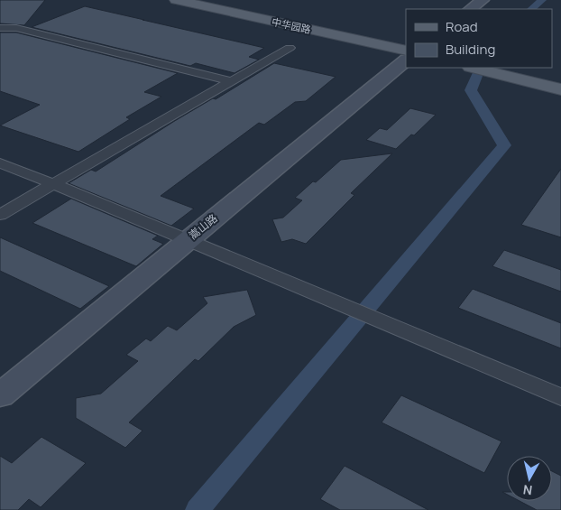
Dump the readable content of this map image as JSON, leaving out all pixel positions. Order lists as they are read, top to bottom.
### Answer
{
  "streets": {
    "main road": ["中华园路"],
    "street": ["嵩山路"]
  },
  "legend": ["Road", "Building"],
  "north": "bottom"
}
